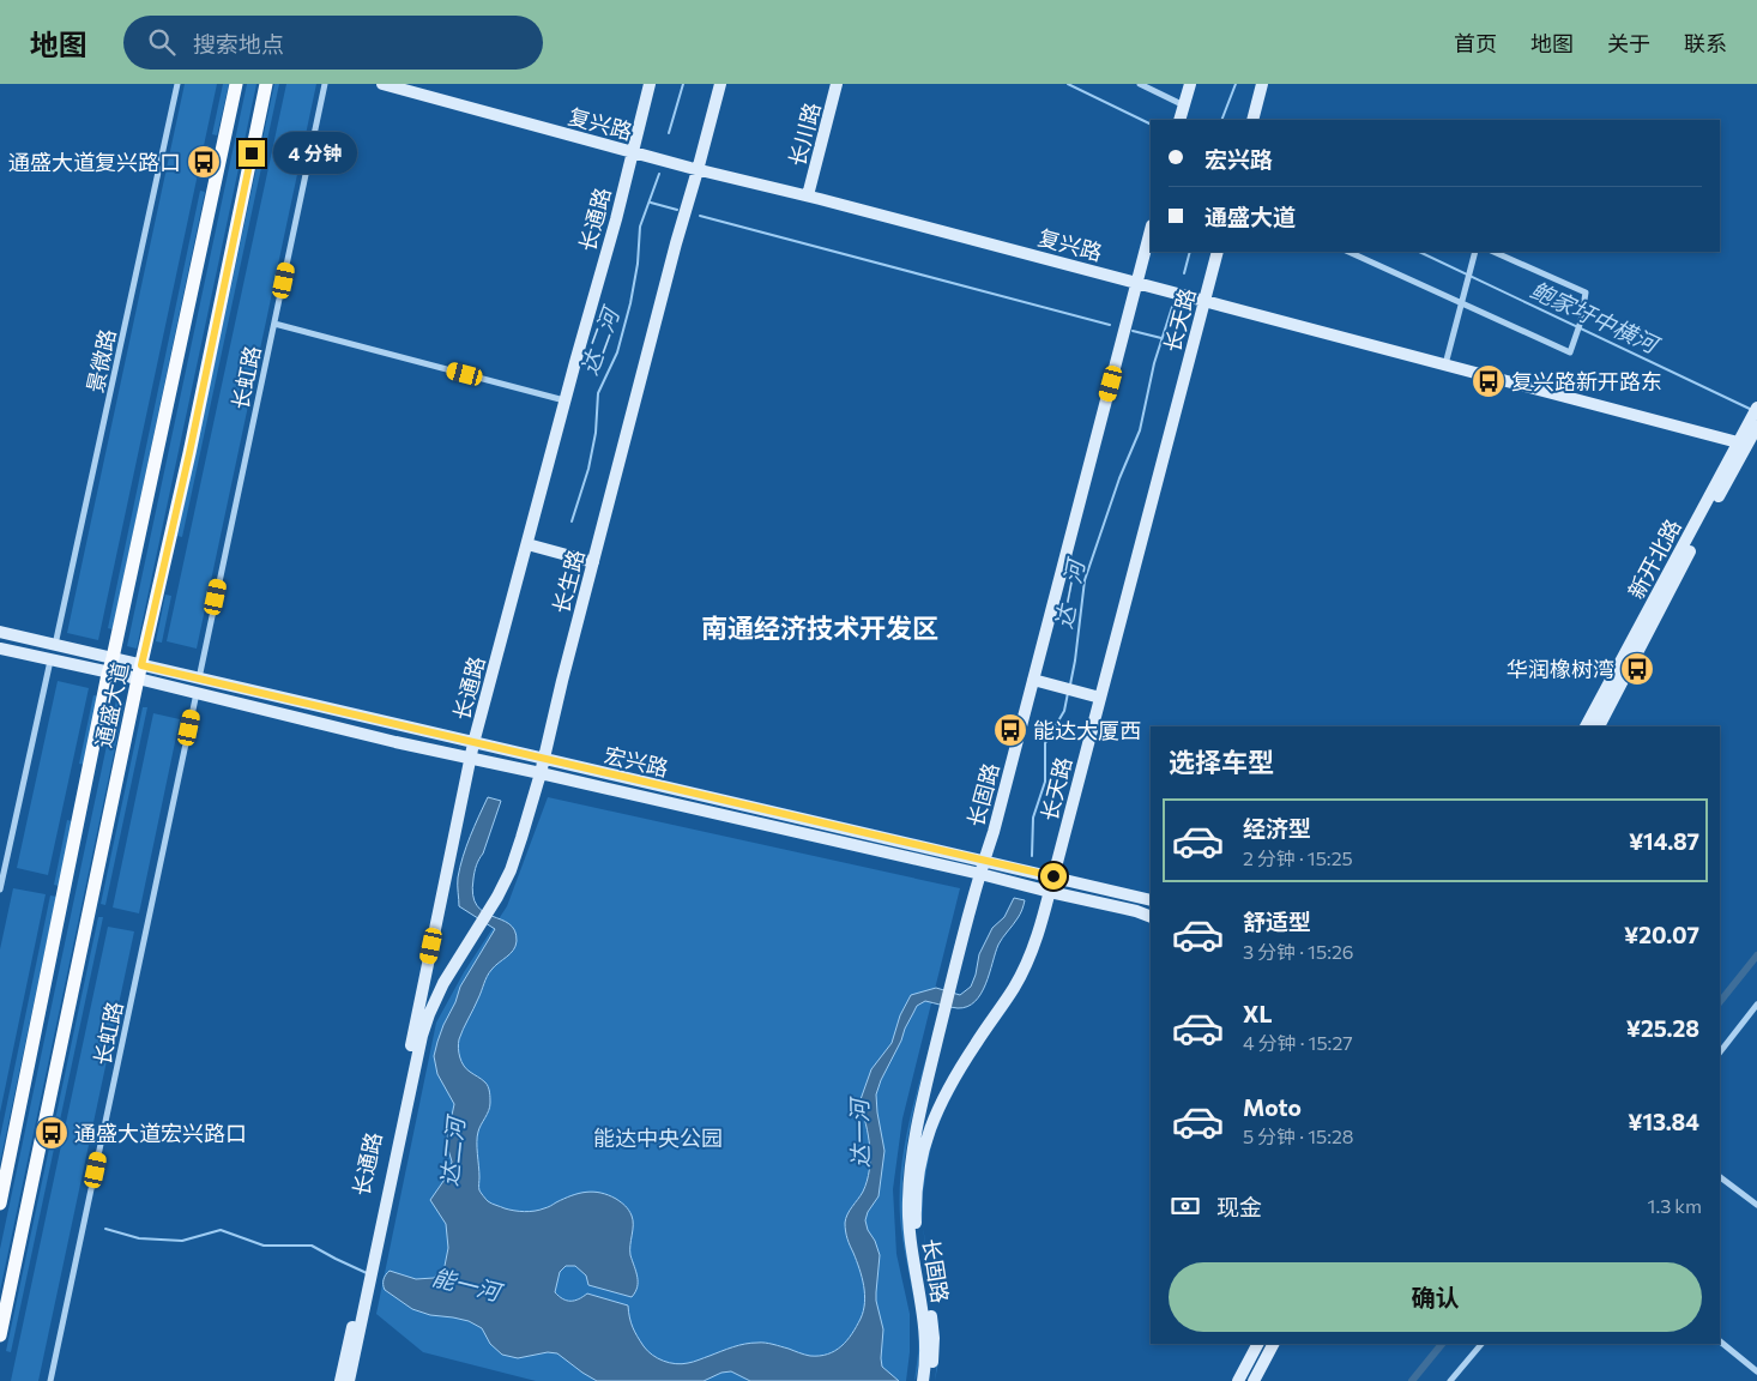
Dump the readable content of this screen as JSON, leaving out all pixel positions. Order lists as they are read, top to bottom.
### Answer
{
  "streets": {
    "main road": ["通盛大道"],
    "street": [
      "复兴路",
      "长川路",
      "长通路",
      "长天路",
      "景微路",
      "长虹路",
      "新开北路",
      "长生路",
      "宏兴路",
      "长固路"
    ]
  },
  "crossings": [
    ["复兴路", "长川路"],
    ["复兴路", "长通路"],
    ["复兴路", "长天路"],
    ["复兴路", "新开北路"],
    ["复兴路", "长生路"],
    ["复兴路", "长固路"],
    ["长通路", "长生路"],
    ["长通路", "宏兴路"],
    ["长天路", "宏兴路"],
    ["长天路", "长固路"],
    ["景微路", "宏兴路"],
    ["长虹路", "宏兴路"],
    ["长生路", "宏兴路"],
    ["通盛大道", "宏兴路"],
    ["宏兴路", "长固路"]
  ],
  "districts": ["南通经济技术开发区"],
  "water": [
    "鲍家圩中横河",
    "达二河",
    "达一河",
    "能一河"
  ],
  "parks": ["能达中央公园"],
  "places": {
    "bus stop": [
      "通盛大道复兴路口",
      "复兴路新开路东",
      "华润橡树湾",
      "能达大厦西",
      "通盛大道宏兴路口"
    ]
  },
  "page": {
    "header": "地图",
    "search": "搜索地点",
    "nav": [
      "首页",
      "地图",
      "关于",
      "联系"
    ],
    "banner": ["宏兴路", "通盛大道"],
    "bubble": "4 分钟",
    "heading": "选择车型",
    "list": [
      {
        "name": "经济型",
        "note": "2 分钟 · 15:25",
        "value": "¥14.87"
      },
      {
        "name": "舒适型",
        "note": "3 分钟 · 15:26",
        "value": "¥20.07"
      },
      {
        "name": "XL",
        "note": "4 分钟 · 15:27",
        "value": "¥25.28"
      },
      {
        "name": "Moto",
        "note": "5 分钟 · 15:28",
        "value": "¥13.84"
      }
    ],
    "pay": ["现金", "1.3 km"],
    "buttons": "确认"
  }
}
